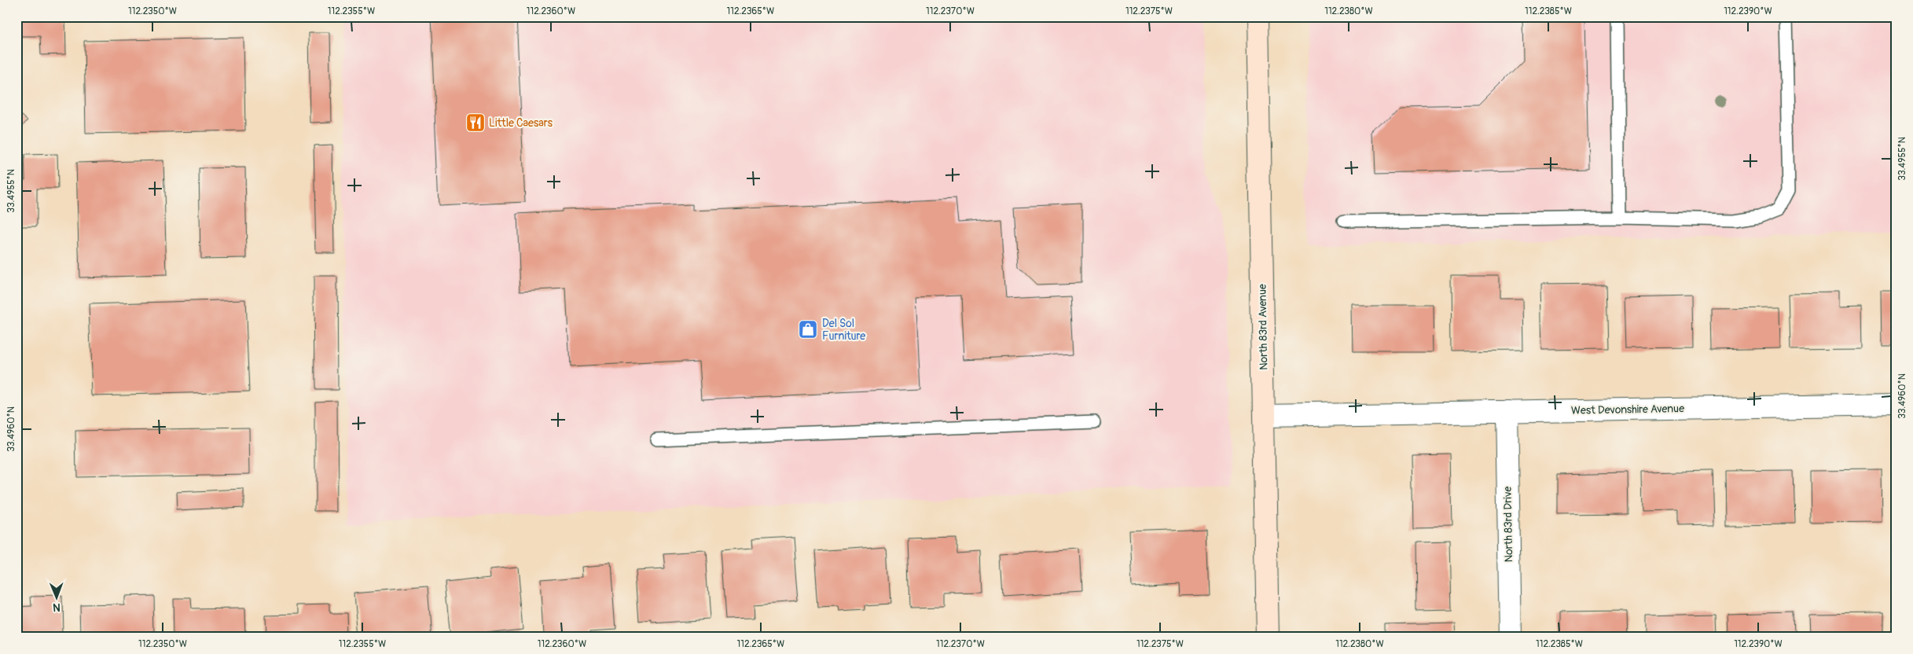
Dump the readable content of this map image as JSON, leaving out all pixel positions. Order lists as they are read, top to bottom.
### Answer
{
  "streets": {
    "main road": ["North 83rd Avenue"],
    "street": ["West Devonshire Avenue", "North 83rd Drive"]
  },
  "crossings": [
    ["North 83rd Avenue", "West Devonshire Avenue"],
    ["West Devonshire Avenue", "North 83rd Drive"]
  ],
  "places": {
    "restaurant": ["Little Caesars"],
    "shop": ["Del Sol Furniture"]
  },
  "north": "bottom",
  "coordinates": [
    "112.2350°W",
    "112.2355°W",
    "112.2360°W",
    "112.2365°W",
    "112.2370°W",
    "112.2375°W",
    "112.2380°W",
    "112.2385°W",
    "112.2390°W",
    "33.4955°N",
    "33.4960°N"
  ]
}
